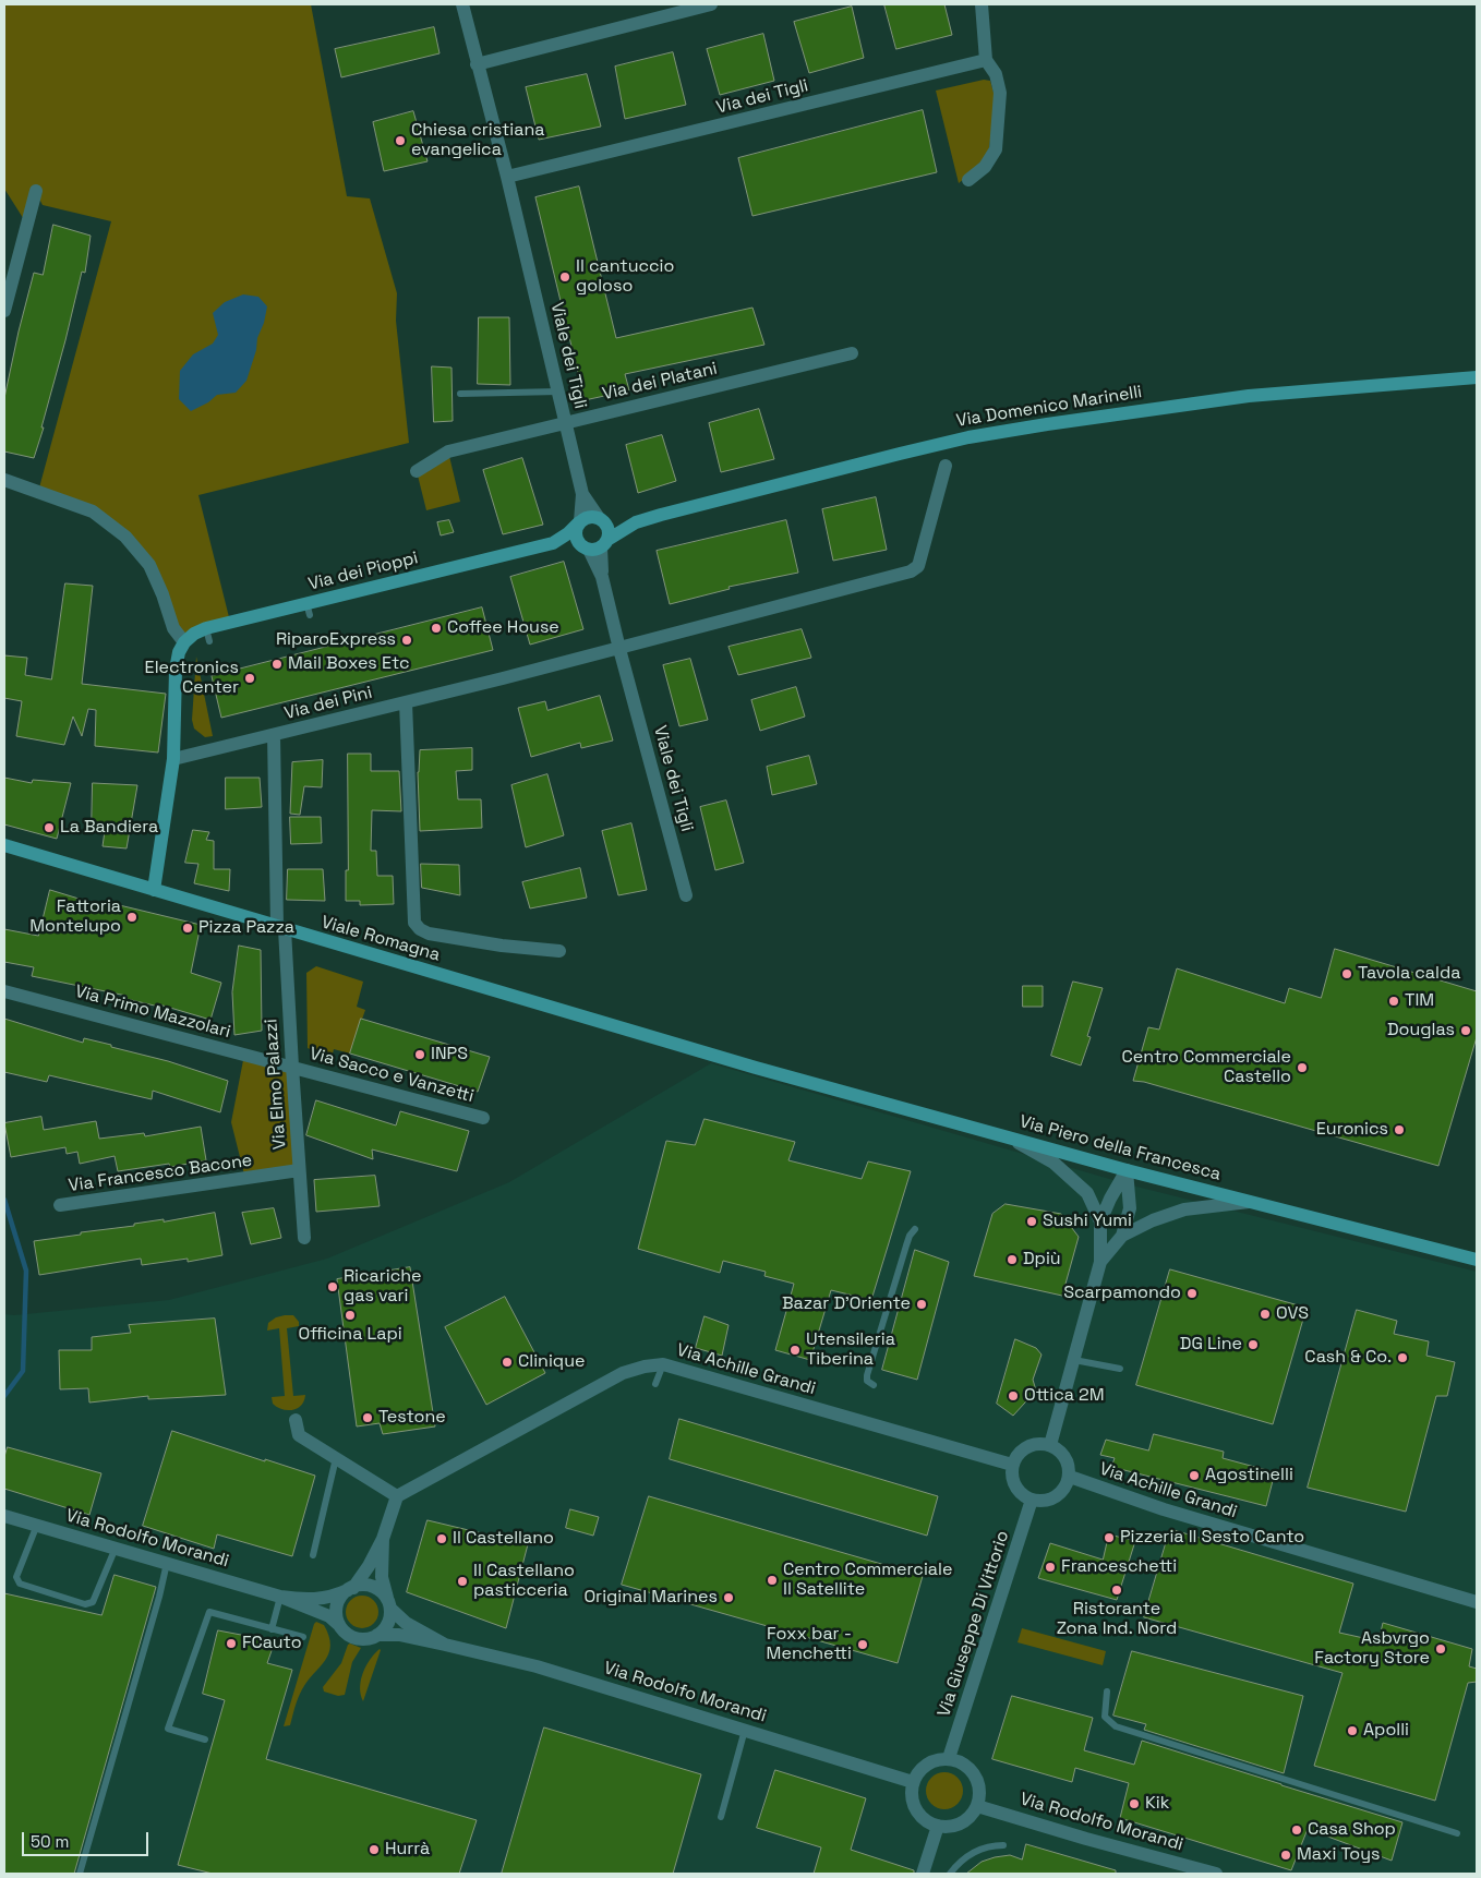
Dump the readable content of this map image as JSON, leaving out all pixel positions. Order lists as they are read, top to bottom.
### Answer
{
  "streets": {
    "street": [
      "Via dei Tigli",
      "Viale dei Tigli",
      "Via dei Platani",
      "Via Domenico Marinelli",
      "Via dei Pioppi",
      "Via dei Pini",
      "Viale Romagna",
      "Via Primo Mazzolari",
      "Via Sacco e Vanzetti",
      "Via Elmo Palazzi",
      "Via Piero della Francesca",
      "Via Francesco Bacone",
      "Via Achille Grandi",
      "Via Rodolfo Morandi",
      "Via Giuseppe Di Vittorio"
    ]
  },
  "crossings": [
    ["Via dei Tigli", "Viale dei Tigli"],
    ["Viale dei Tigli", "Via dei Platani"],
    ["Viale dei Tigli", "Via Domenico Marinelli"],
    ["Viale dei Tigli", "Via dei Pioppi"],
    ["Viale dei Tigli", "Via dei Pini"],
    ["Via Domenico Marinelli", "Via dei Pioppi"],
    ["Via dei Pini", "Viale Romagna"],
    ["Via dei Pini", "Via Elmo Palazzi"],
    ["Viale Romagna", "Via Elmo Palazzi"],
    ["Viale Romagna", "Via Piero della Francesca"],
    ["Via Primo Mazzolari", "Via Sacco e Vanzetti"],
    ["Via Primo Mazzolari", "Via Elmo Palazzi"],
    ["Via Sacco e Vanzetti", "Via Elmo Palazzi"],
    ["Via Elmo Palazzi", "Via Francesco Bacone"],
    ["Via Achille Grandi", "Via Giuseppe Di Vittorio"],
    ["Via Rodolfo Morandi", "Via Giuseppe Di Vittorio"]
  ],
  "places": [
    "Chiesa cristiana evangelica",
    "Il cantuccio goloso",
    "Coffee House",
    "RiparoExpress",
    "Mail Boxes Etc",
    "Electronics Center",
    "La Bandiera",
    "Fattoria Montelupo",
    "Pizza Pazza",
    "Tavola calda",
    "TIM",
    "Douglas",
    "INPS",
    "Centro Commerciale Castello",
    "Euronics",
    "Sushi Yumi",
    "Dpiù",
    "Ricariche gas vari",
    "Scarpamondo",
    "Bazar D'Oriente",
    "OVS",
    "Officina Lapi",
    "DG Line",
    "Utensileria Tiberina",
    "Cash & Co.",
    "Clinique",
    "Ottica 2M",
    "Testone",
    "Agostinelli",
    "Pizzeria Il Sesto Canto",
    "Il Castellano",
    "Franceschetti",
    "Centro Commerciale Il Satellite",
    "Il Castellano pasticceria",
    "Ristorante Zona Ind. Nord",
    "Original Marines",
    "FCauto",
    "Foxx bar - Menchetti",
    "Asbvrgo Factory Store",
    "Apolli",
    "Kik",
    "Casa Shop",
    "Hurrà",
    "Maxi Toys"
  ],
  "scale_bar": "50 m"
}
